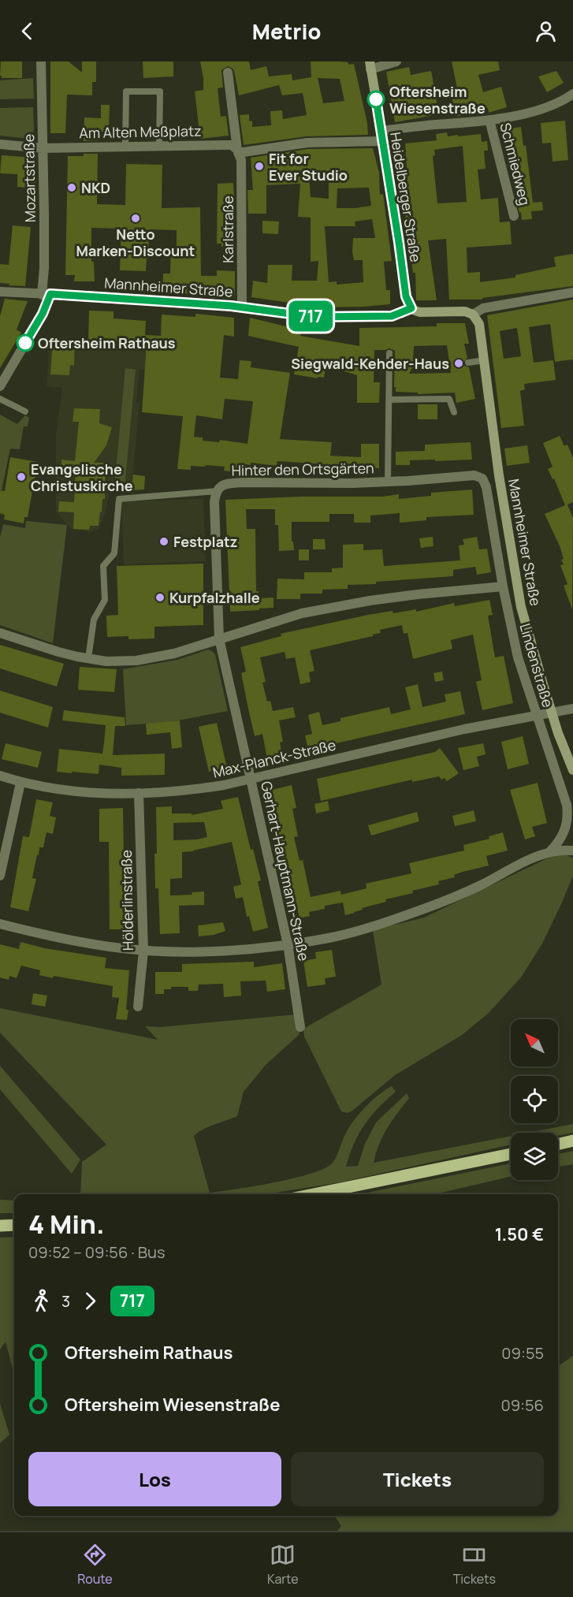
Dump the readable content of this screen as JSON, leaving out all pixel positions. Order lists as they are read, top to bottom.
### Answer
{
  "streets": {
    "street": [
      "Am Alten Meßplatz",
      "Schmiedweg",
      "Mozartstraße",
      "Heidelberger Straße",
      "Karlstraße",
      "Mannheimer Straße",
      "Hinter den Ortsgärten",
      "Lindenstraße",
      "Max-Planck-Straße",
      "Gerhart-Hauptmann-Straße",
      "Hölderlinstraße"
    ]
  },
  "crossings": [
    ["Am Alten Meßplatz", "Mozartstraße"],
    ["Am Alten Meßplatz", "Karlstraße"],
    ["Mozartstraße", "Mannheimer Straße"],
    ["Heidelberger Straße", "Mannheimer Straße"],
    ["Karlstraße", "Mannheimer Straße"],
    ["Mannheimer Straße", "Max-Planck-Straße"],
    ["Hinter den Ortsgärten", "Lindenstraße"],
    ["Hinter den Ortsgärten", "Gerhart-Hauptmann-Straße"],
    ["Lindenstraße", "Max-Planck-Straße"],
    ["Max-Planck-Straße", "Gerhart-Hauptmann-Straße"],
    ["Max-Planck-Straße", "Hölderlinstraße"]
  ],
  "places": [
    "Oftersheim Wiesenstraße",
    "Fit for Ever Studio",
    "NKD",
    "Netto Marken-Discount",
    "Oftersheim Rathaus",
    "Siegwald-Kehder-Haus",
    "Evangelische Christuskirche",
    "Festplatz",
    "Kurpfalzhalle"
  ],
  "lines": ["bus line 717"],
  "north": "top left",
  "page": {
    "header": "Metrio",
    "on_map": "717",
    "heading": ["4 Min.", "09:52 – 09:56 · Bus", "1.50 €"],
    "legs": ["3", "717"],
    "list": [
      {
        "name": "Oftersheim Rathaus",
        "value": "09:55"
      },
      {
        "name": "Oftersheim Wiesenstraße",
        "value": "09:56"
      }
    ],
    "buttons": ["Los", "Tickets"],
    "tabs": ["Route", "Karte", "Tickets"]
  }
}
